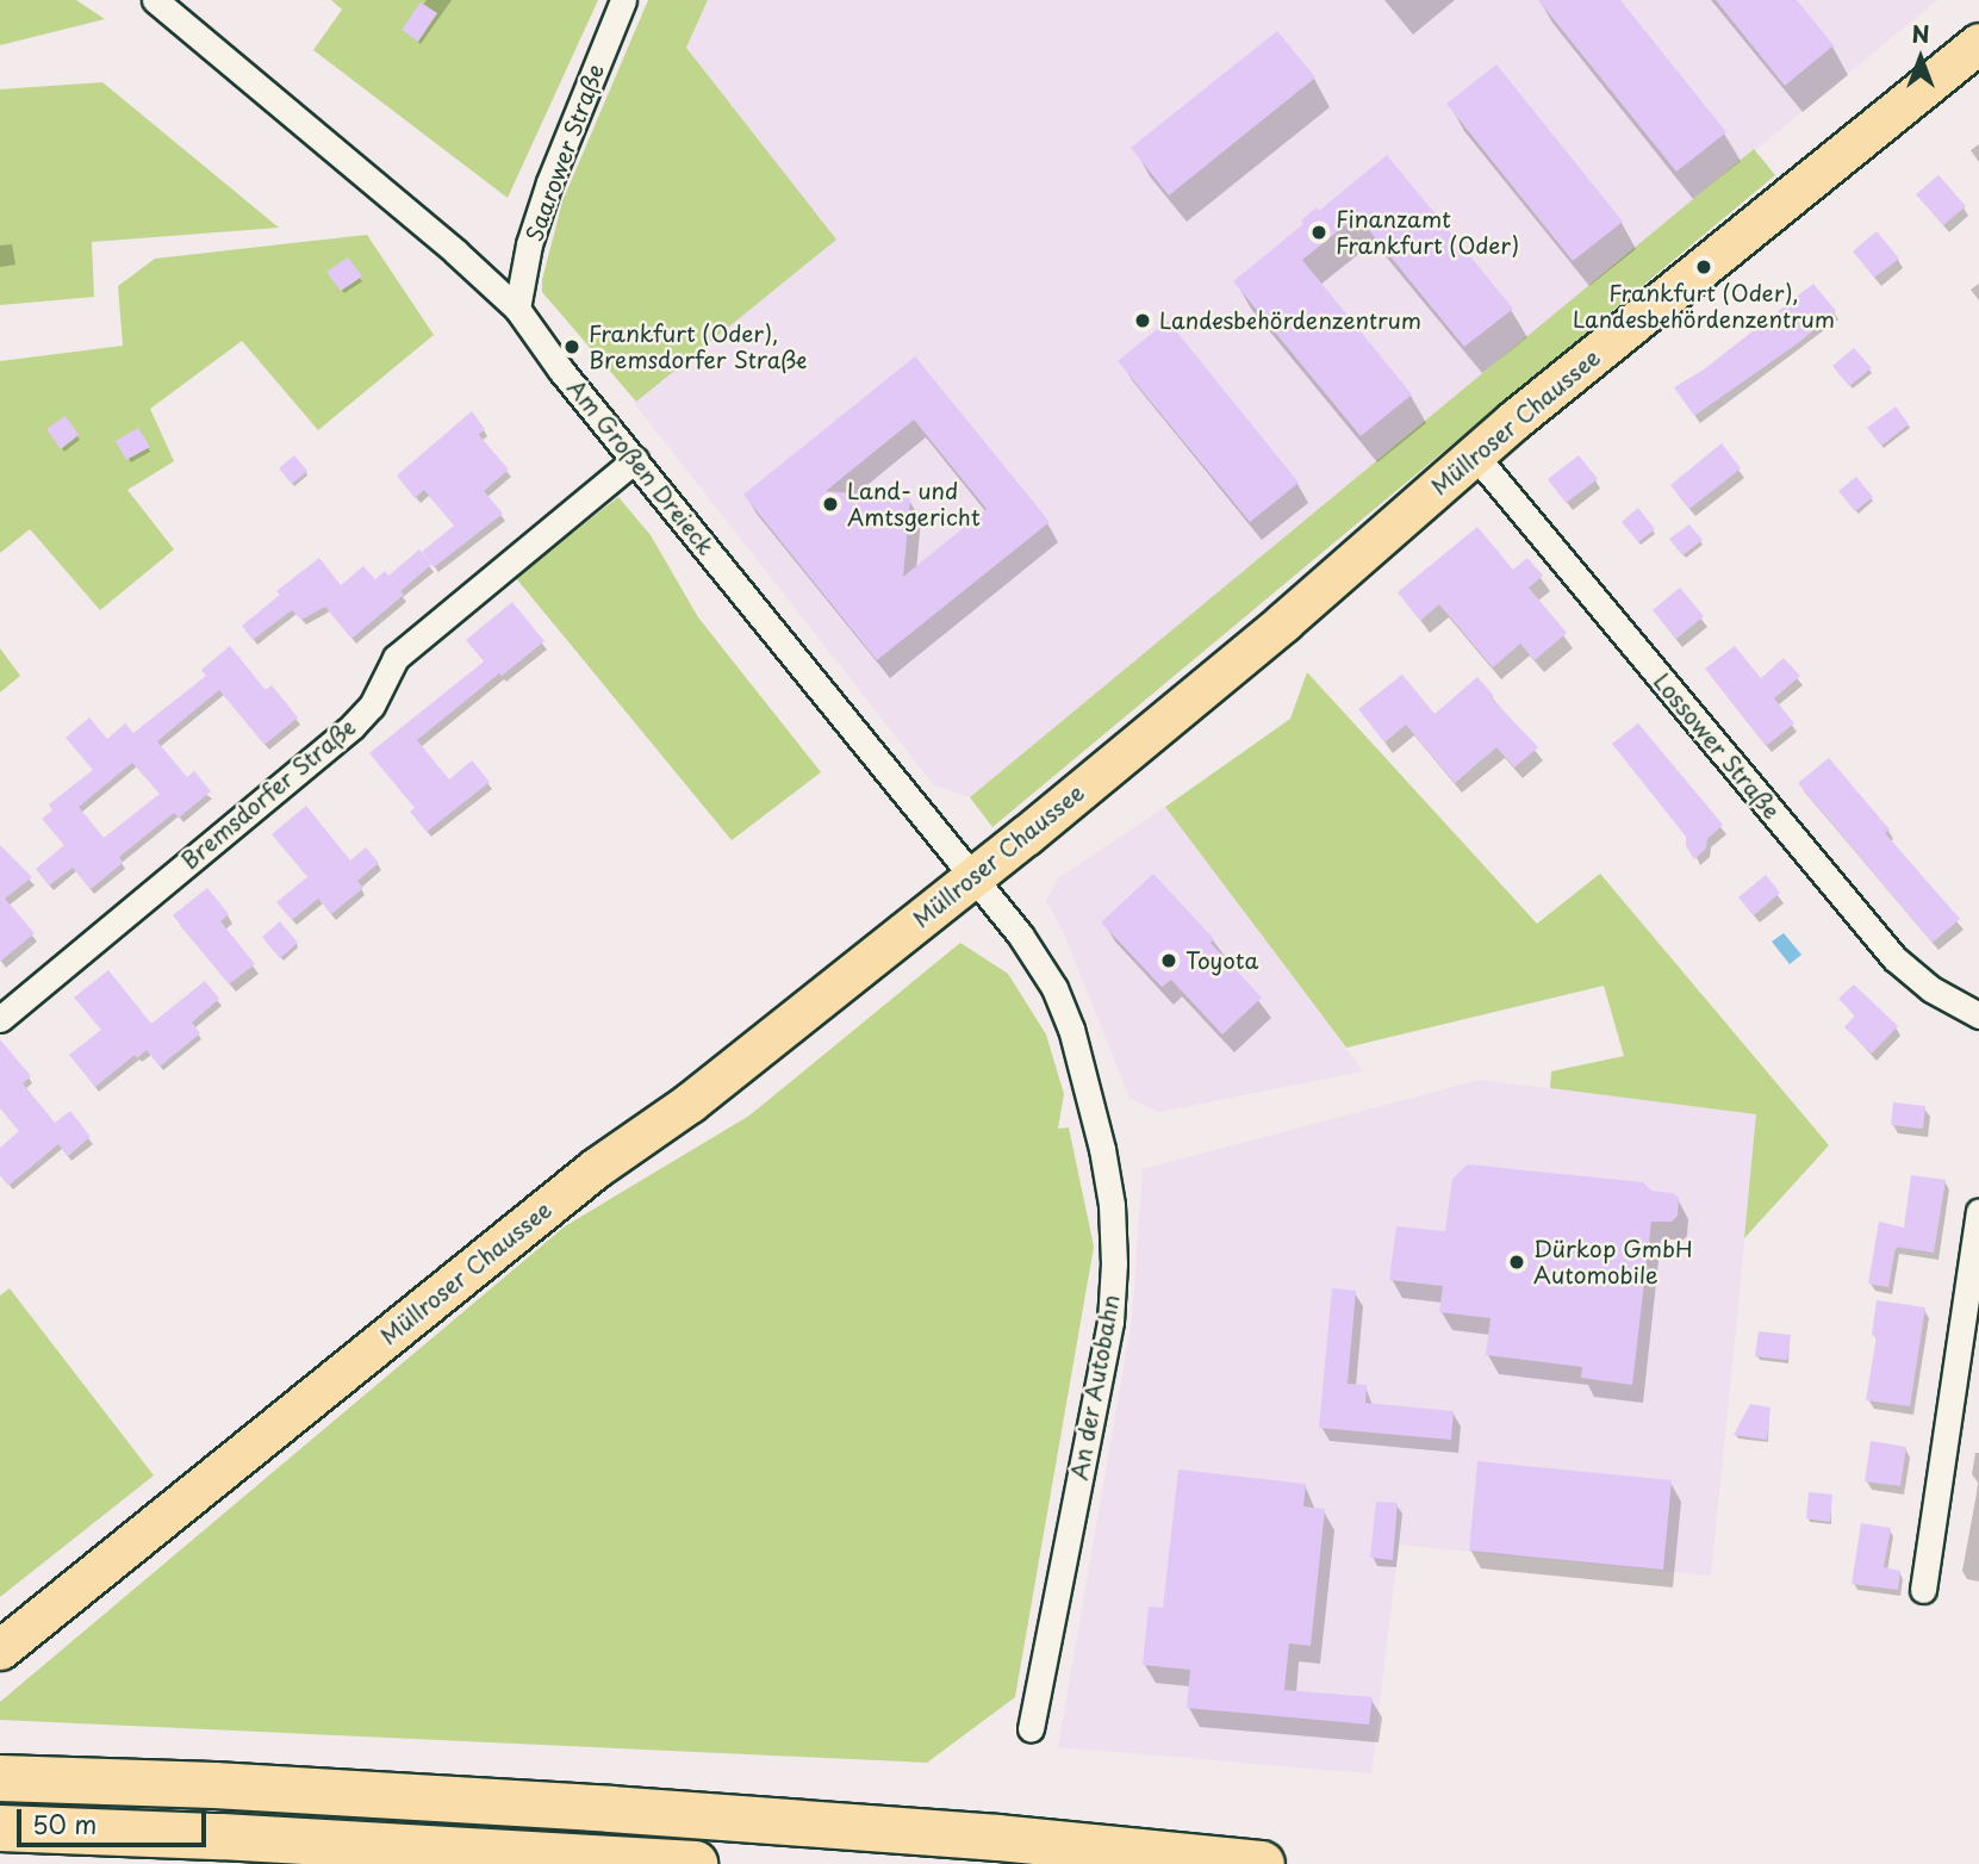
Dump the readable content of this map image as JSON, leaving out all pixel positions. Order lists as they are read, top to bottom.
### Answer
{
  "streets": {
    "main road": ["Müllroser Chaussee"],
    "street": [
      "Saarower Straße",
      "Am Großen Dreieck",
      "Lossower Straße",
      "Bremsdorfer Straße",
      "An der Autobahn"
    ]
  },
  "crossings": [
    ["Saarower Straße", "Am Großen Dreieck"],
    ["Müllroser Chaussee", "Am Großen Dreieck"],
    ["Müllroser Chaussee", "Lossower Straße"],
    ["Müllroser Chaussee", "An der Autobahn"],
    ["Am Großen Dreieck", "Bremsdorfer Straße"],
    ["Am Großen Dreieck", "An der Autobahn"]
  ],
  "places": [
    "Finanzamt Frankfurt (Oder)",
    "Frankfurt (Oder), Landesbehördenzentrum",
    "Landesbehördenzentrum",
    "Frankfurt (Oder), Bremsdorfer Straße",
    "Land- und Amtsgericht",
    "Toyota",
    "Dürkop GmbH Automobile"
  ],
  "scale_bar": "50 m",
  "north": "top"
}
